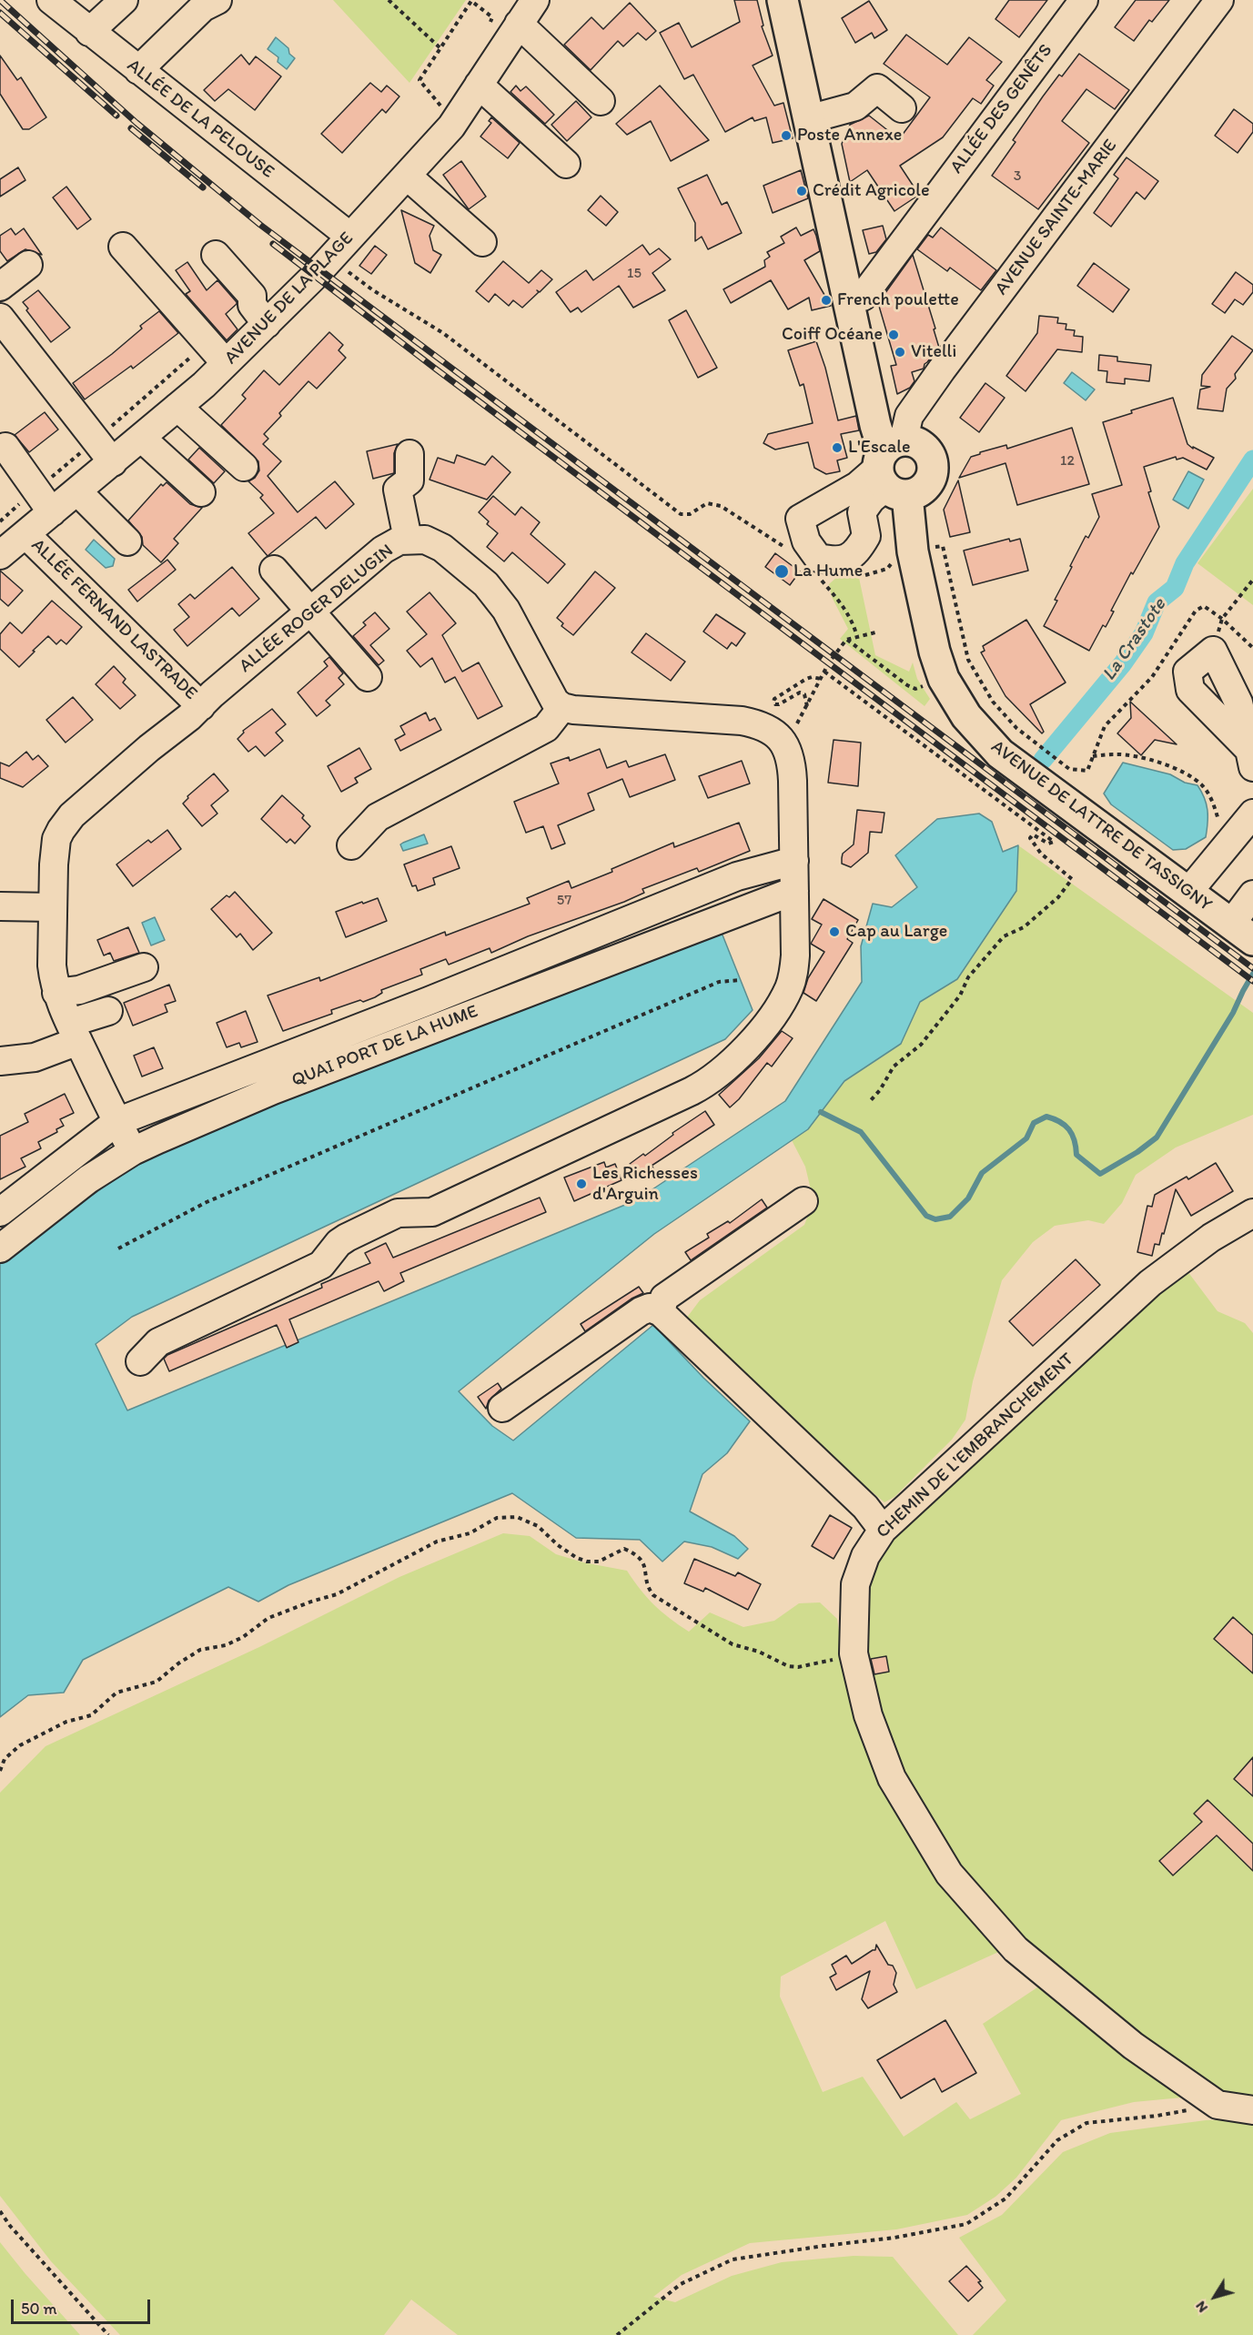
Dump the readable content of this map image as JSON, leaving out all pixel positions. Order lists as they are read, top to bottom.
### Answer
{
  "streets": {
    "main road": ["AVENUE DE LATTRE DE TASSIGNY"],
    "street": [
      "ALLÉE DES GENÊTS",
      "ALLÉE DE LA PELOUSE",
      "AVENUE SAINTE-MARIE",
      "AVENUE DE LA PLAGE",
      "ALLÉE ROGER DELUGIN",
      "ALLÉE FERNAND LASTRADE",
      "QUAI PORT DE LA HUME",
      "CHEMIN DE L'EMBRANCHEMENT"
    ]
  },
  "crossings": [
    ["ALLÉE DE LA PELOUSE", "AVENUE DE LA PLAGE"],
    ["AVENUE SAINTE-MARIE", "AVENUE DE LATTRE DE TASSIGNY"],
    ["AVENUE DE LA PLAGE", "ALLÉE FERNAND LASTRADE"],
    ["ALLÉE ROGER DELUGIN", "ALLÉE FERNAND LASTRADE"],
    ["ALLÉE ROGER DELUGIN", "QUAI PORT DE LA HUME"]
  ],
  "water": ["La Crastote"],
  "places": [
    "Poste Annexe",
    "Crédit Agricole",
    "French poulette",
    "Coiff Océane",
    "Vitelli",
    "L'Escale",
    "La Hume",
    "Cap au Large",
    "Les Richesses d'Arguin"
  ],
  "house_numbers": [
    "3",
    "15",
    "12",
    "57"
  ],
  "scale_bar": "50 m",
  "north": "bottom left"
}
